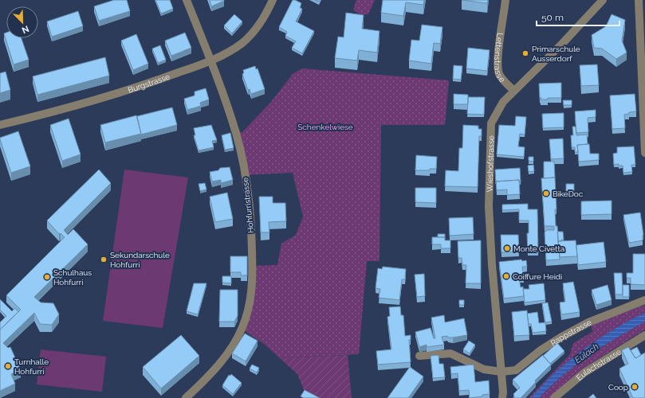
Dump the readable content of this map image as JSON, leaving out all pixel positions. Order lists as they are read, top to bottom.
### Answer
{
  "streets": {
    "street": [
      "Lettenstrasse",
      "Burgstrasse",
      "Wieshofstrasse",
      "Hohfurristrasse",
      "Rappstrasse",
      "Eulachstrasse"
    ]
  },
  "crossings": [
    ["Lettenstrasse", "Wieshofstrasse"],
    ["Burgstrasse", "Hohfurristrasse"],
    ["Wieshofstrasse", "Rappstrasse"]
  ],
  "water": ["Eulach"],
  "parks": ["Schenkelwiese"],
  "places": [
    "Primarschule Ausserdorf",
    "BikeDoc",
    "Monte Civetta",
    "Sekundarschule Hohfurri",
    "Coiffure Heidi",
    "Schulhaus Hohfurri",
    "Turnhalle Hohfurri",
    "Coop"
  ],
  "scale_bar": "50 m",
  "north": "bottom right"
}
